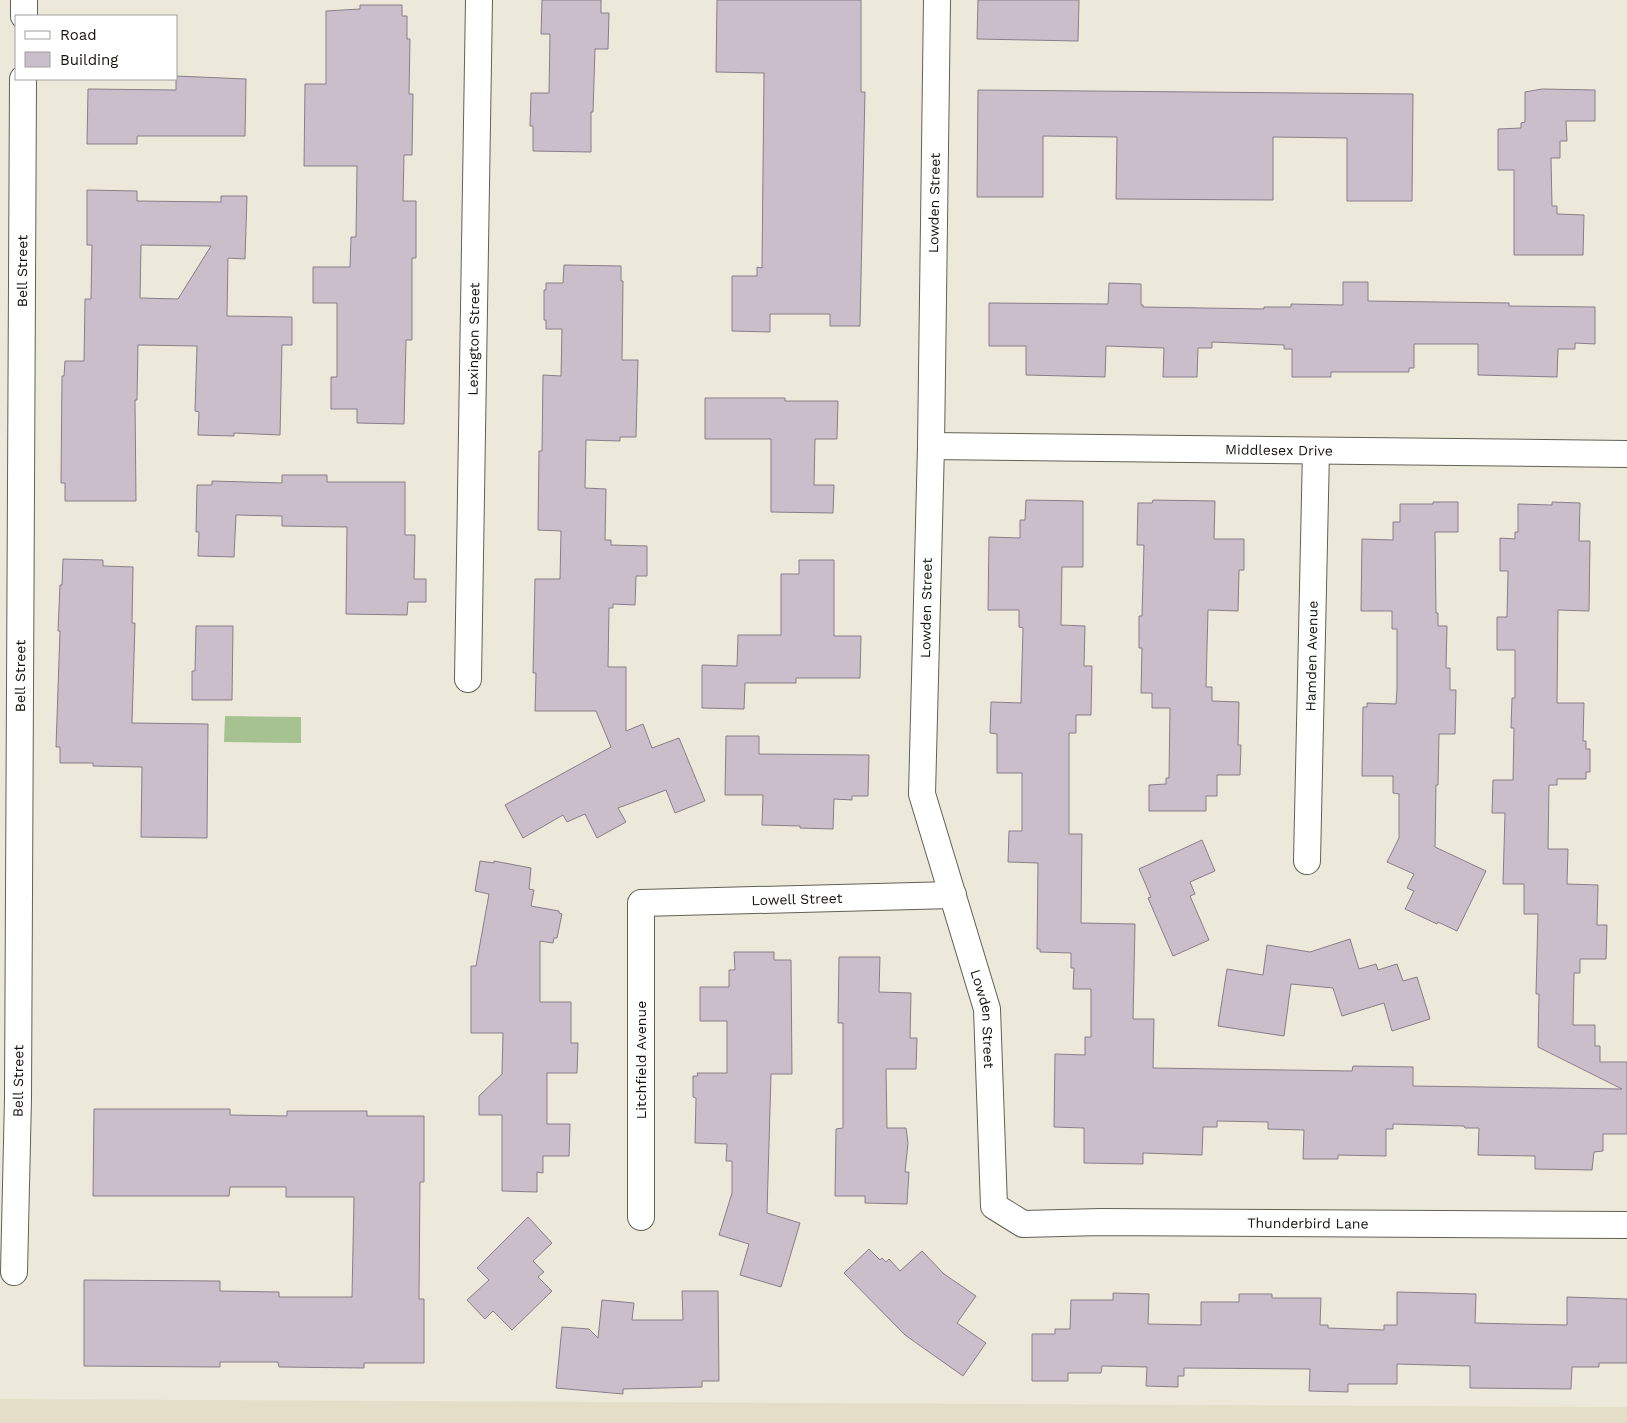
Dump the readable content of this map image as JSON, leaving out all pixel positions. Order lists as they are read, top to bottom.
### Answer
{
  "streets": {
    "street": [
      "Lowden Street",
      "Bell Street",
      "Lexington Street",
      "Middlesex Drive",
      "Hamden Avenue",
      "Lowell Street",
      "Litchfield Avenue",
      "Thunderbird Lane"
    ]
  },
  "crossings": [
    ["Lowden Street", "Middlesex Drive"],
    ["Lowden Street", "Lowell Street"],
    ["Lowden Street", "Thunderbird Lane"],
    ["Middlesex Drive", "Hamden Avenue"],
    ["Lowell Street", "Litchfield Avenue"]
  ],
  "legend": ["Road", "Building"]
}
